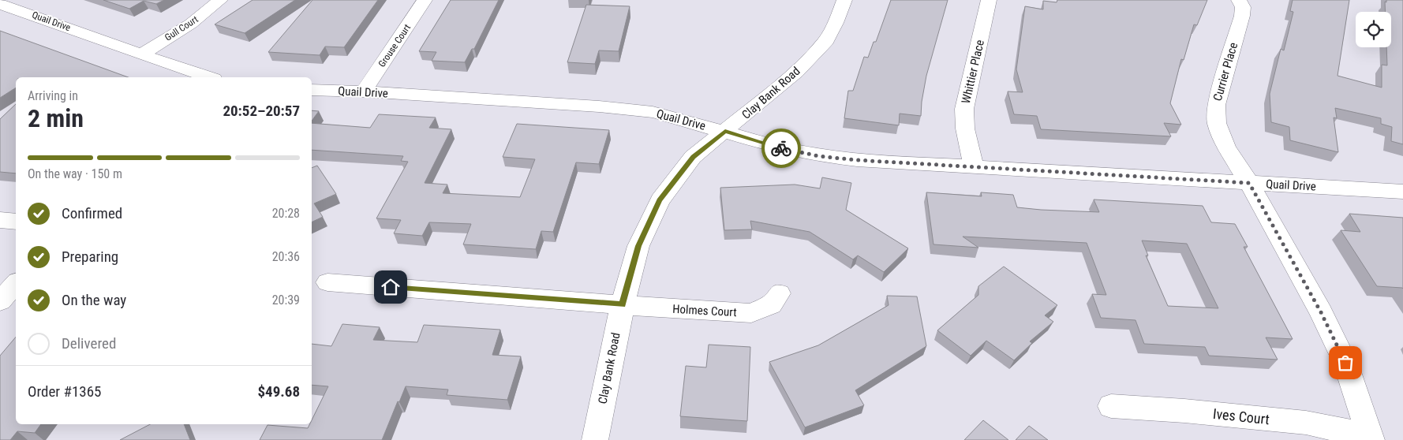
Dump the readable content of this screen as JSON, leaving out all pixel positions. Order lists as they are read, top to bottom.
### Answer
{
  "streets": {
    "street": [
      "Quail Drive",
      "Gull Court",
      "Grouse Court",
      "Whittier Place",
      "Currier Place",
      "Clay Bank Road",
      "Holmes Court",
      "Ives Court"
    ]
  },
  "crossings": [
    ["Quail Drive", "Gull Court"],
    ["Quail Drive", "Grouse Court"],
    ["Quail Drive", "Whittier Place"],
    ["Quail Drive", "Currier Place"],
    ["Quail Drive", "Clay Bank Road"],
    ["Currier Place", "Ives Court"],
    ["Clay Bank Road", "Holmes Court"]
  ],
  "page": {
    "heading": ["2 min", "Arriving in", "20:52–20:57"],
    "panel": ["Order #1365", "$49.68"],
    "bar": "On the way · 150 m",
    "list": [
      ["Confirmed", "20:28"],
      ["Preparing", "20:36"],
      ["On the way", "20:39"],
      "Delivered"
    ]
  }
}
